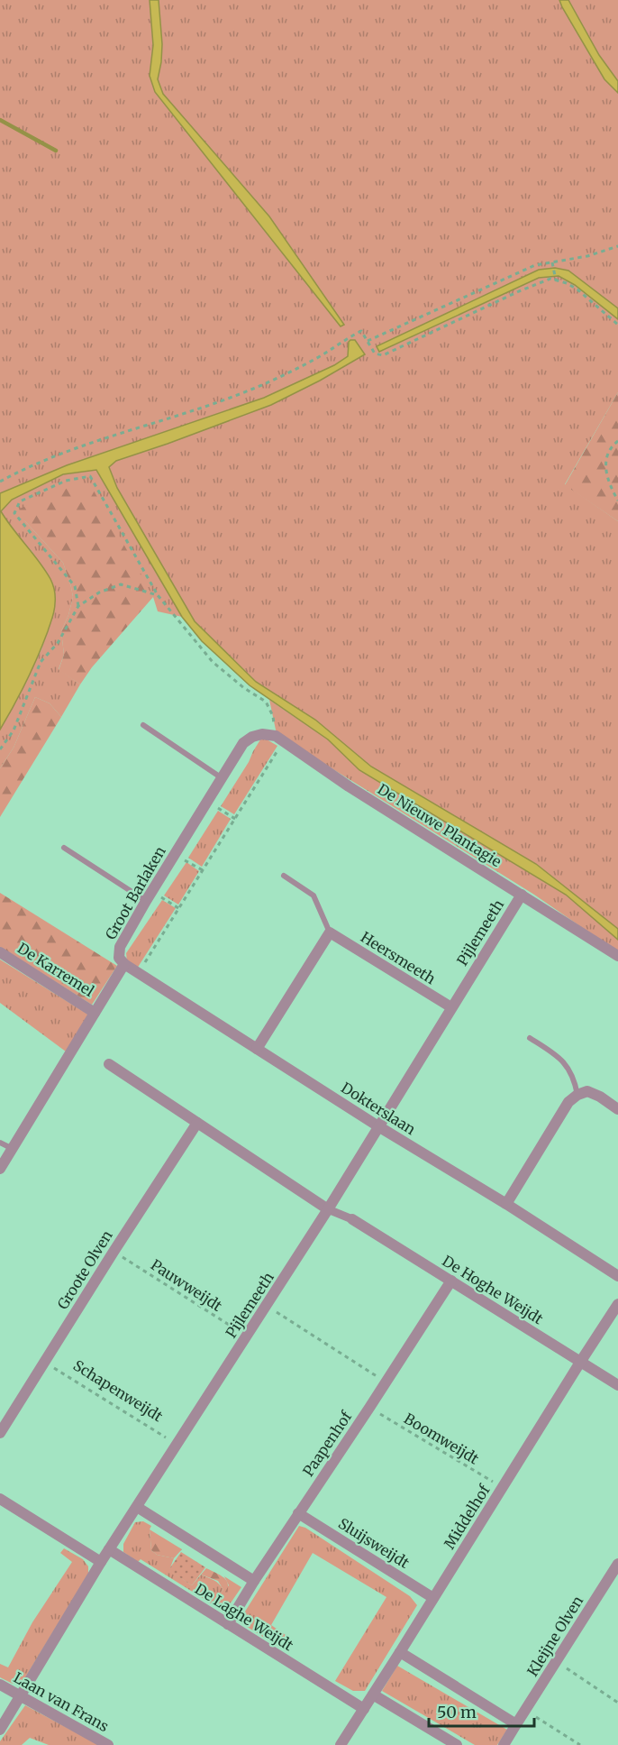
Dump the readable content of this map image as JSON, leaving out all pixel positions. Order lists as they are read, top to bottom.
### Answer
{
  "streets": {
    "street": [
      "De Nieuwe Plantagie",
      "Groot Barlaken",
      "Pijlemeeth",
      "Heersmeeth",
      "De Karremel",
      "Dokterslaan",
      "Groote Olven",
      "De Hoghe Weijdt",
      "Paapenhof",
      "Middelhof",
      "Sluijsweijdt",
      "De Laghe Weijdt",
      "Kleijne Olven",
      "Laan van Frans"
    ],
    "path": ["Pauwweijdt", "Schapenweijdt", "Boomweijdt"]
  },
  "crossings": [
    ["De Nieuwe Plantagie", "Groot Barlaken"],
    ["De Nieuwe Plantagie", "Pijlemeeth"],
    ["Groot Barlaken", "Dokterslaan"],
    ["Pijlemeeth", "Heersmeeth"],
    ["Pijlemeeth", "Dokterslaan"],
    ["Pijlemeeth", "Pauwweijdt"],
    ["Pijlemeeth", "Schapenweijdt"],
    ["Pijlemeeth", "De Laghe Weijdt"],
    ["Pijlemeeth", "Laan van Frans"],
    ["Groote Olven", "Pauwweijdt"],
    ["Groote Olven", "Schapenweijdt"],
    ["De Hoghe Weijdt", "Paapenhof"],
    ["De Hoghe Weijdt", "Middelhof"],
    ["Boomweijdt", "Paapenhof"],
    ["Boomweijdt", "Middelhof"],
    ["Paapenhof", "Sluijsweijdt"],
    ["Paapenhof", "De Laghe Weijdt"],
    ["Middelhof", "Sluijsweijdt"],
    ["Middelhof", "De Laghe Weijdt"]
  ],
  "scale_bar": "50 m"
}
